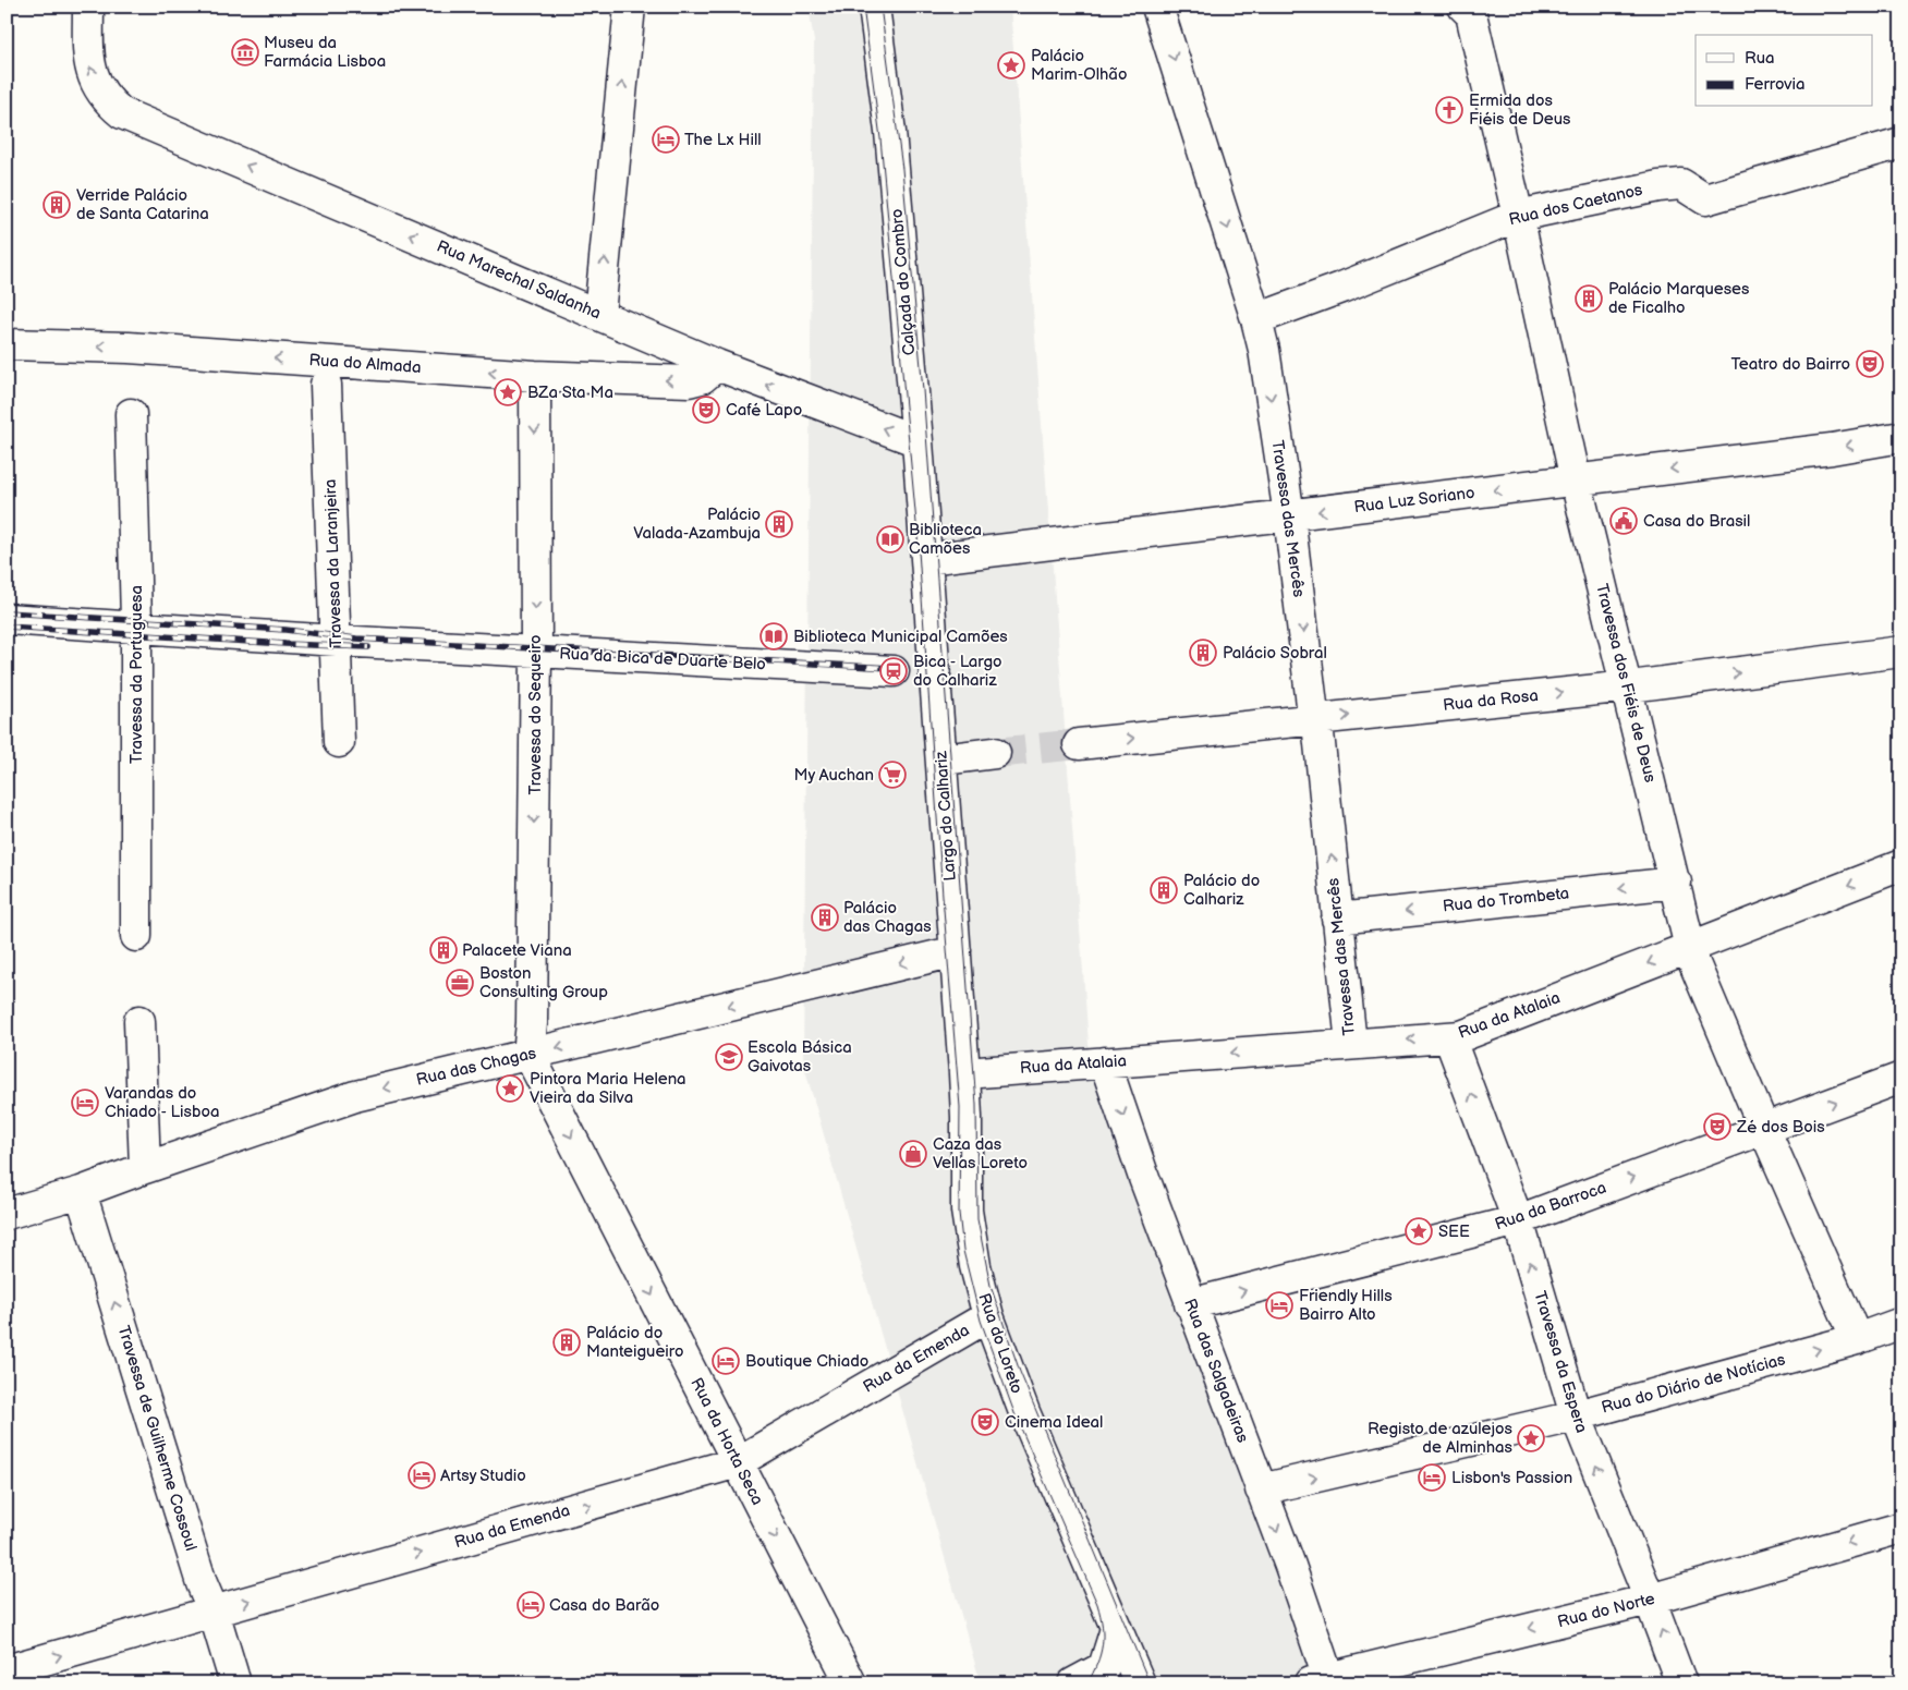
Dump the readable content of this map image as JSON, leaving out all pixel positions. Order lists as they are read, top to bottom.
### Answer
{
  "streets": {
    "street": [
      "Rua dos Caetanos",
      "Rua Marechal Saldanha",
      "Calçada do Combro",
      "Rua do Almada",
      "Rua Luz Soriano",
      "Travessa das Mercês",
      "Travessa da Laranjeira",
      "Rua da Bica de Duarte Belo",
      "Travessa da Portuguesa",
      "Travessa dos Fiéis de Deus",
      "Rua da Rosa",
      "Travessa do Sequeiro",
      "Largo do Calhariz",
      "Rua do Trombeta",
      "Rua da Atalaia",
      "Rua das Chagas",
      "Rua da Barroca",
      "Rua do Loreto",
      "Rua da Emenda",
      "Travessa da Espera",
      "Rua das Salgadeiras",
      "Rua do Diário de Notícias",
      "Travessa de Guilherme Cossoul",
      "Rua da Horta Seca",
      "Rua do Norte"
    ]
  },
  "crossings": [
    ["Rua dos Caetanos", "Travessa das Mercês"],
    ["Rua dos Caetanos", "Travessa dos Fiéis de Deus"],
    ["Rua Marechal Saldanha", "Calçada do Combro"],
    ["Rua Marechal Saldanha", "Rua do Almada"],
    ["Calçada do Combro", "Rua Luz Soriano"],
    ["Calçada do Combro", "Largo do Calhariz"],
    ["Rua do Almada", "Travessa do Sequeiro"],
    ["Rua Luz Soriano", "Travessa das Mercês"],
    ["Rua Luz Soriano", "Travessa dos Fiéis de Deus"],
    ["Rua Luz Soriano", "Largo do Calhariz"],
    ["Travessa das Mercês", "Rua da Rosa"],
    ["Travessa das Mercês", "Rua do Trombeta"],
    ["Travessa das Mercês", "Rua da Atalaia"],
    ["Travessa da Laranjeira", "Rua da Bica de Duarte Belo"],
    ["Rua da Bica de Duarte Belo", "Travessa da Portuguesa"],
    ["Rua da Bica de Duarte Belo", "Travessa do Sequeiro"],
    ["Travessa dos Fiéis de Deus", "Rua da Rosa"],
    ["Travessa dos Fiéis de Deus", "Rua do Trombeta"],
    ["Travessa dos Fiéis de Deus", "Rua da Atalaia"],
    ["Travessa dos Fiéis de Deus", "Rua da Barroca"],
    ["Travessa dos Fiéis de Deus", "Rua do Diário de Notícias"],
    ["Travessa do Sequeiro", "Rua das Chagas"],
    ["Travessa do Sequeiro", "Rua da Horta Seca"],
    ["Largo do Calhariz", "Rua da Atalaia"],
    ["Largo do Calhariz", "Rua das Chagas"],
    ["Largo do Calhariz", "Rua do Loreto"],
    ["Rua da Atalaia", "Rua do Loreto"],
    ["Rua da Atalaia", "Travessa da Espera"],
    ["Rua da Atalaia", "Rua das Salgadeiras"],
    ["Rua das Chagas", "Travessa de Guilherme Cossoul"],
    ["Rua das Chagas", "Rua da Horta Seca"],
    ["Rua da Barroca", "Travessa da Espera"],
    ["Rua da Barroca", "Rua das Salgadeiras"],
    ["Rua do Loreto", "Rua da Emenda"],
    ["Rua da Emenda", "Travessa de Guilherme Cossoul"],
    ["Rua da Emenda", "Rua da Horta Seca"],
    ["Travessa da Espera", "Rua do Diário de Notícias"],
    ["Travessa da Espera", "Rua do Norte"],
    ["Rua das Salgadeiras", "Rua do Diário de Notícias"],
    ["Rua das Salgadeiras", "Rua do Norte"]
  ],
  "one_way": [
    "Rua Marechal Saldanha",
    "Rua do Almada",
    "Rua Luz Soriano",
    "Rua da Rosa",
    "Travessa do Sequeiro",
    "Rua do Trombeta",
    "Rua da Atalaia",
    "Rua das Chagas",
    "Rua da Barroca",
    "Rua da Emenda",
    "Travessa da Espera",
    "Rua das Salgadeiras",
    "Rua do Diário de Notícias",
    "Travessa de Guilherme Cossoul",
    "Rua da Horta Seca",
    "Rua do Norte"
  ],
  "places": {
    "museum": ["Museu da Farmácia Lisboa"],
    "place": [
      "Palácio Marim-Olhão",
      "BZa Sta Ma",
      "Pintora Maria Helena Vieira da Silva",
      "SEE",
      "Registo de azulejos de Alminhas"
    ],
    "church": ["Ermida dos Fiéis de Deus"],
    "hotel": [
      "The Lx Hill",
      "Varandas do Chiado - Lisboa",
      "Friendly Hills Bairro Alto",
      "Boutique Chiado",
      "Artsy Studio",
      "Lisbon's Passion",
      "Casa do Barão"
    ],
    "building": [
      "Verride Palácio de Santa Catarina",
      "Palácio Marqueses de Ficalho",
      "Palácio Valada-Azambuja",
      "Palácio Sobral",
      "Palácio do Calhariz",
      "Palácio das Chagas",
      "Palacete Viana",
      "Palácio do Manteigueiro"
    ],
    "theatre": [
      "Teatro do Bairro",
      "Café Lapo",
      "Zé dos Bois",
      "Cinema Ideal"
    ],
    "public building": ["Casa do Brasil"],
    "library": ["Biblioteca Camões", "Biblioteca Municipal Camões"],
    "station": ["Bica - Largo do Calhariz"],
    "supermarket": ["My Auchan"],
    "office": ["Boston Consulting Group"],
    "school or university": ["Escola Básica Gaivotas"],
    "shop": ["Caza das Vellas Loreto"]
  },
  "legend": ["Rua", "Ferrovia"]
}
